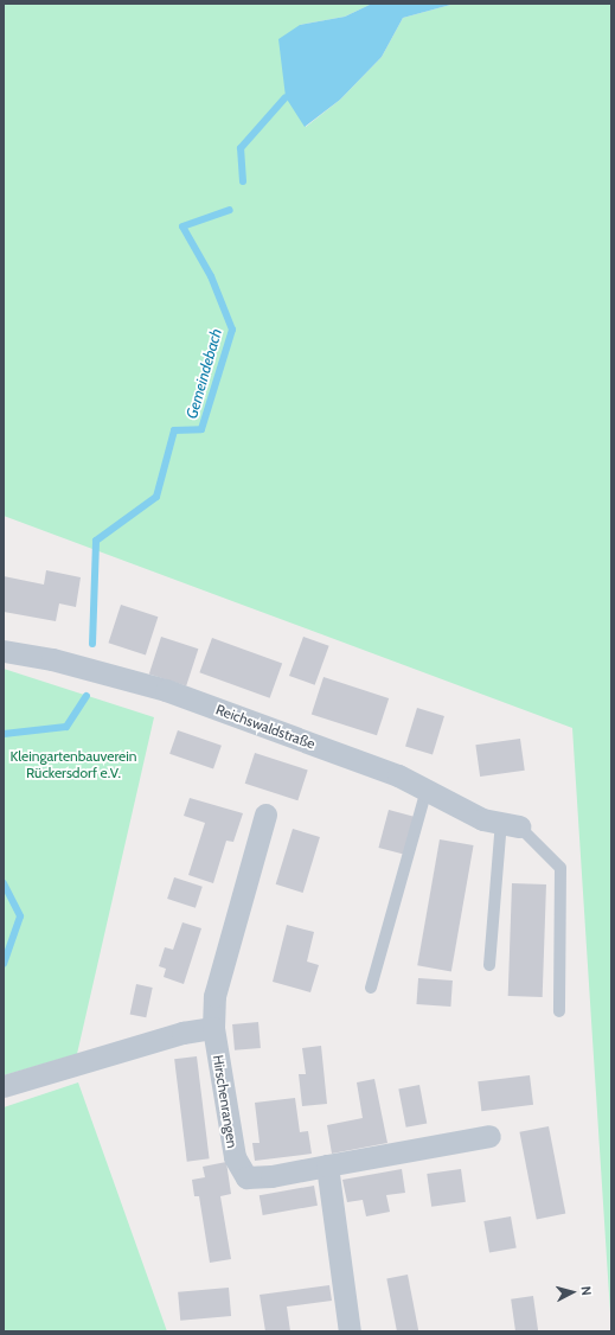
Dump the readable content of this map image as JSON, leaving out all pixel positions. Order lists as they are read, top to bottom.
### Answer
{
  "streets": {
    "street": ["Reichswaldstraße", "Hirschenrangen"]
  },
  "water": ["Gemeindebach"],
  "parks": ["Kleingartenbauverein Rückersdorf e.V."],
  "north": "right"
}
